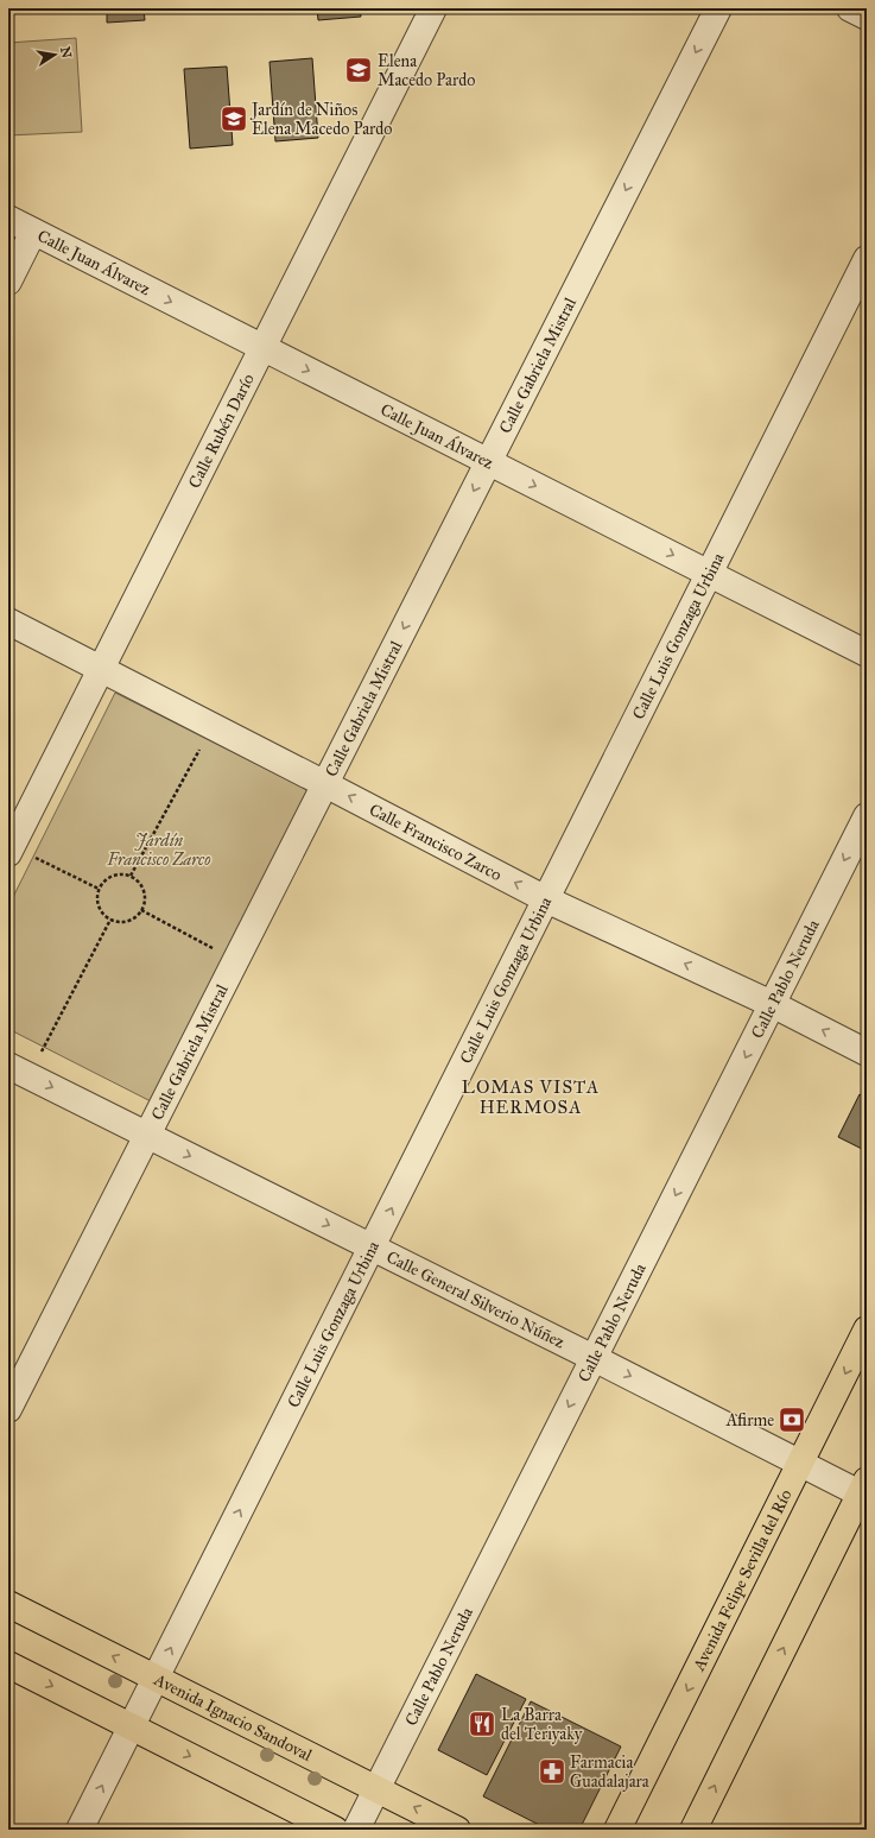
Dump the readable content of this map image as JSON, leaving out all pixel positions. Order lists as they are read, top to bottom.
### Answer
{
  "streets": {
    "main road": ["Avenida Felipe Sevilla del Río", "Avenida Ignacio Sandoval"],
    "street": [
      "Calle Juan Álvarez",
      "Calle Gabriela Mistral",
      "Calle Rubén Darío",
      "Calle Luis Gonzaga Urbina",
      "Calle Francisco Zarco",
      "Calle Pablo Neruda",
      "Calle General Silverio Núñez"
    ]
  },
  "crossings": [
    ["Calle Juan Álvarez", "Calle Gabriela Mistral"],
    ["Calle Juan Álvarez", "Calle Rubén Darío"],
    ["Calle Juan Álvarez", "Calle Luis Gonzaga Urbina"],
    ["Calle Gabriela Mistral", "Calle Francisco Zarco"],
    ["Calle Gabriela Mistral", "Calle General Silverio Núñez"],
    ["Calle Rubén Darío", "Calle Francisco Zarco"],
    ["Calle Luis Gonzaga Urbina", "Calle Francisco Zarco"],
    ["Calle Luis Gonzaga Urbina", "Calle General Silverio Núñez"],
    ["Calle Luis Gonzaga Urbina", "Avenida Ignacio Sandoval"],
    ["Calle Francisco Zarco", "Calle Pablo Neruda"],
    ["Calle Pablo Neruda", "Calle General Silverio Núñez"],
    ["Calle Pablo Neruda", "Avenida Ignacio Sandoval"],
    ["Calle General Silverio Núñez", "Avenida Felipe Sevilla del Río"]
  ],
  "one_way": [
    "Calle Juan Álvarez",
    "Calle Gabriela Mistral",
    "Calle Luis Gonzaga Urbina",
    "Calle Francisco Zarco",
    "Calle Pablo Neruda",
    "Calle General Silverio Núñez"
  ],
  "districts": ["LOMAS VISTA HERMOSA"],
  "parks": ["Jardín Francisco Zarco"],
  "places": {
    "school or university": ["Elena Macedo Pardo", "Jardín de Niños Elena Macedo Pardo"],
    "bank": ["Afirme"],
    "restaurant": ["La Barra del Teriyaky"],
    "pharmacy": ["Farmacia Guadalajara"]
  },
  "north": "right"
}
